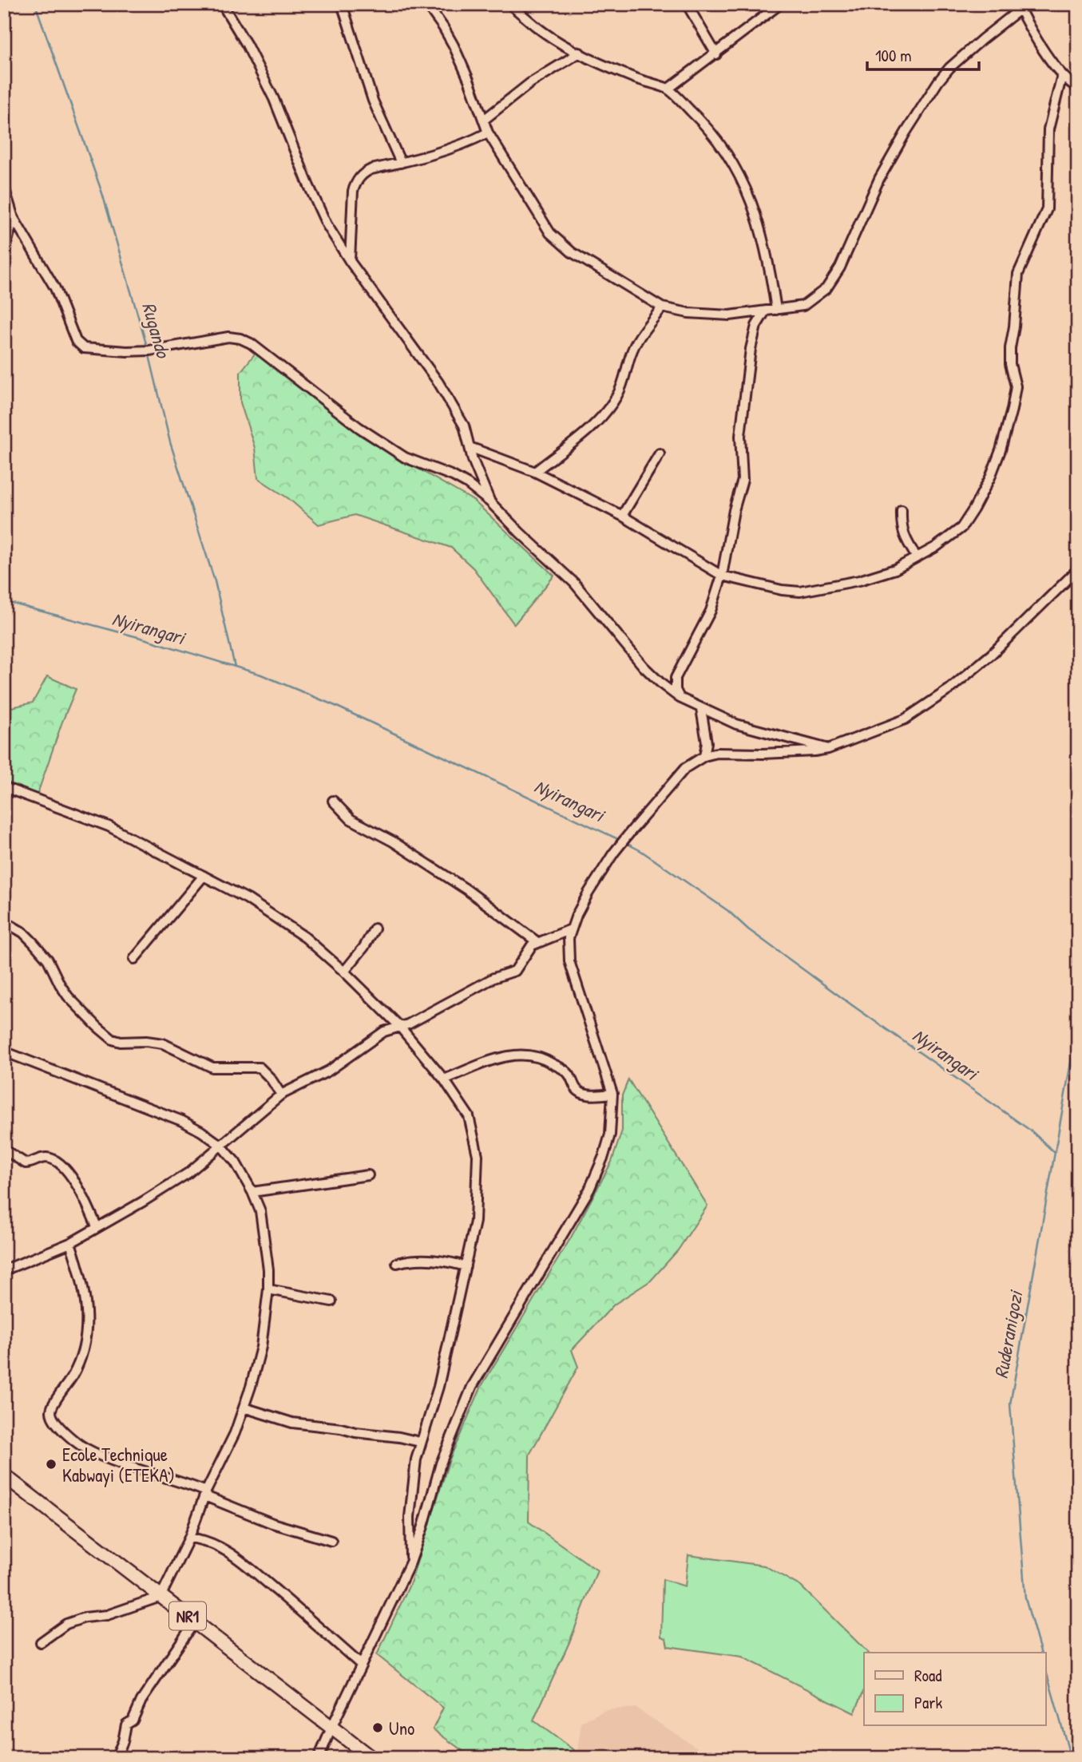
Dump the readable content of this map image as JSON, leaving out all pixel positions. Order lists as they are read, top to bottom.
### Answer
{
  "streets": {
    "highway": ["NR1"]
  },
  "water": ["Rugando", "Nyirangari", "Ruderanigozi"],
  "places": ["Ecole Technique Kabwayi (ETEKA)", "Uno"],
  "legend": ["Road", "Park"],
  "scale_bar": "100 m"
}
